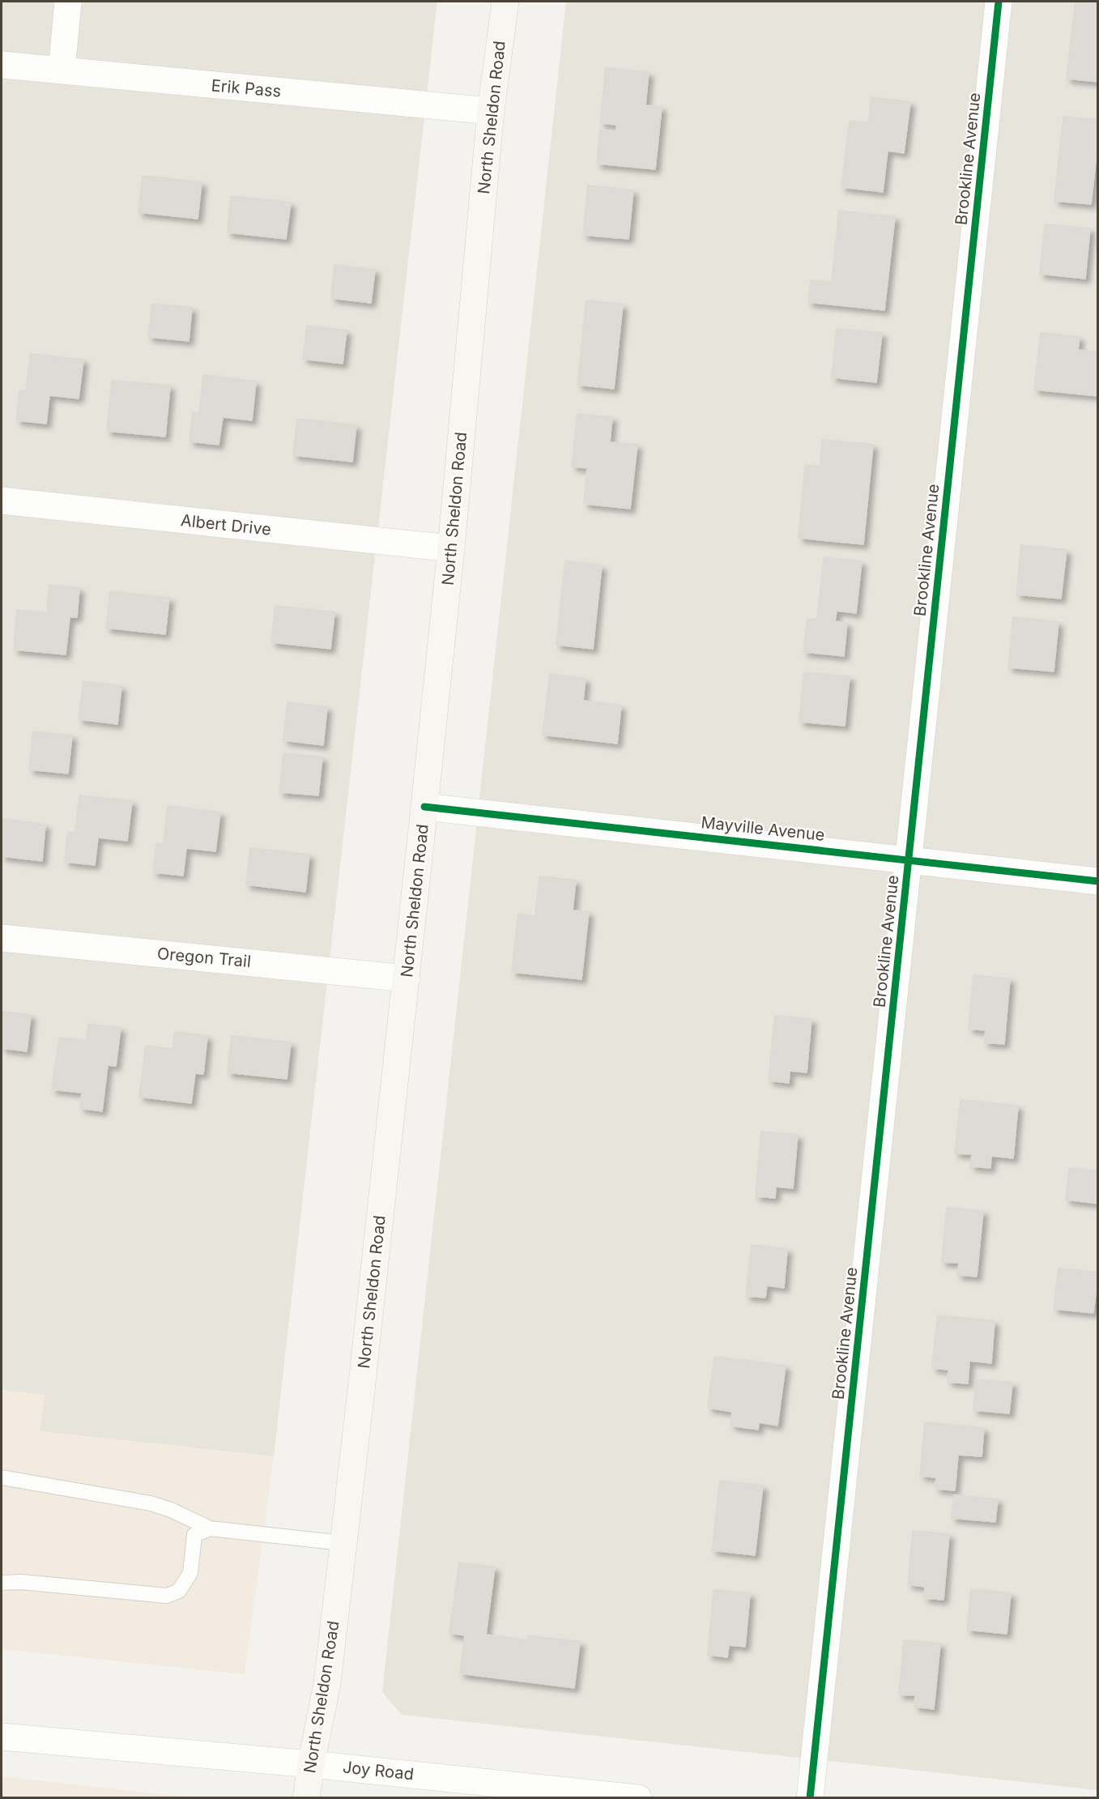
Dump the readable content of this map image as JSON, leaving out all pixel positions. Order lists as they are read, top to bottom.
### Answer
{
  "streets": {
    "main road": ["North Sheldon Road"],
    "street": [
      "Erik Pass",
      "Brookline Avenue",
      "Albert Drive",
      "Mayville Avenue",
      "Oregon Trail",
      "Joy Road"
    ]
  },
  "crossings": [
    ["Erik Pass", "North Sheldon Road"],
    ["North Sheldon Road", "Albert Drive"],
    ["North Sheldon Road", "Mayville Avenue"],
    ["North Sheldon Road", "Oregon Trail"],
    ["North Sheldon Road", "Joy Road"],
    ["Brookline Avenue", "Mayville Avenue"]
  ]
}
